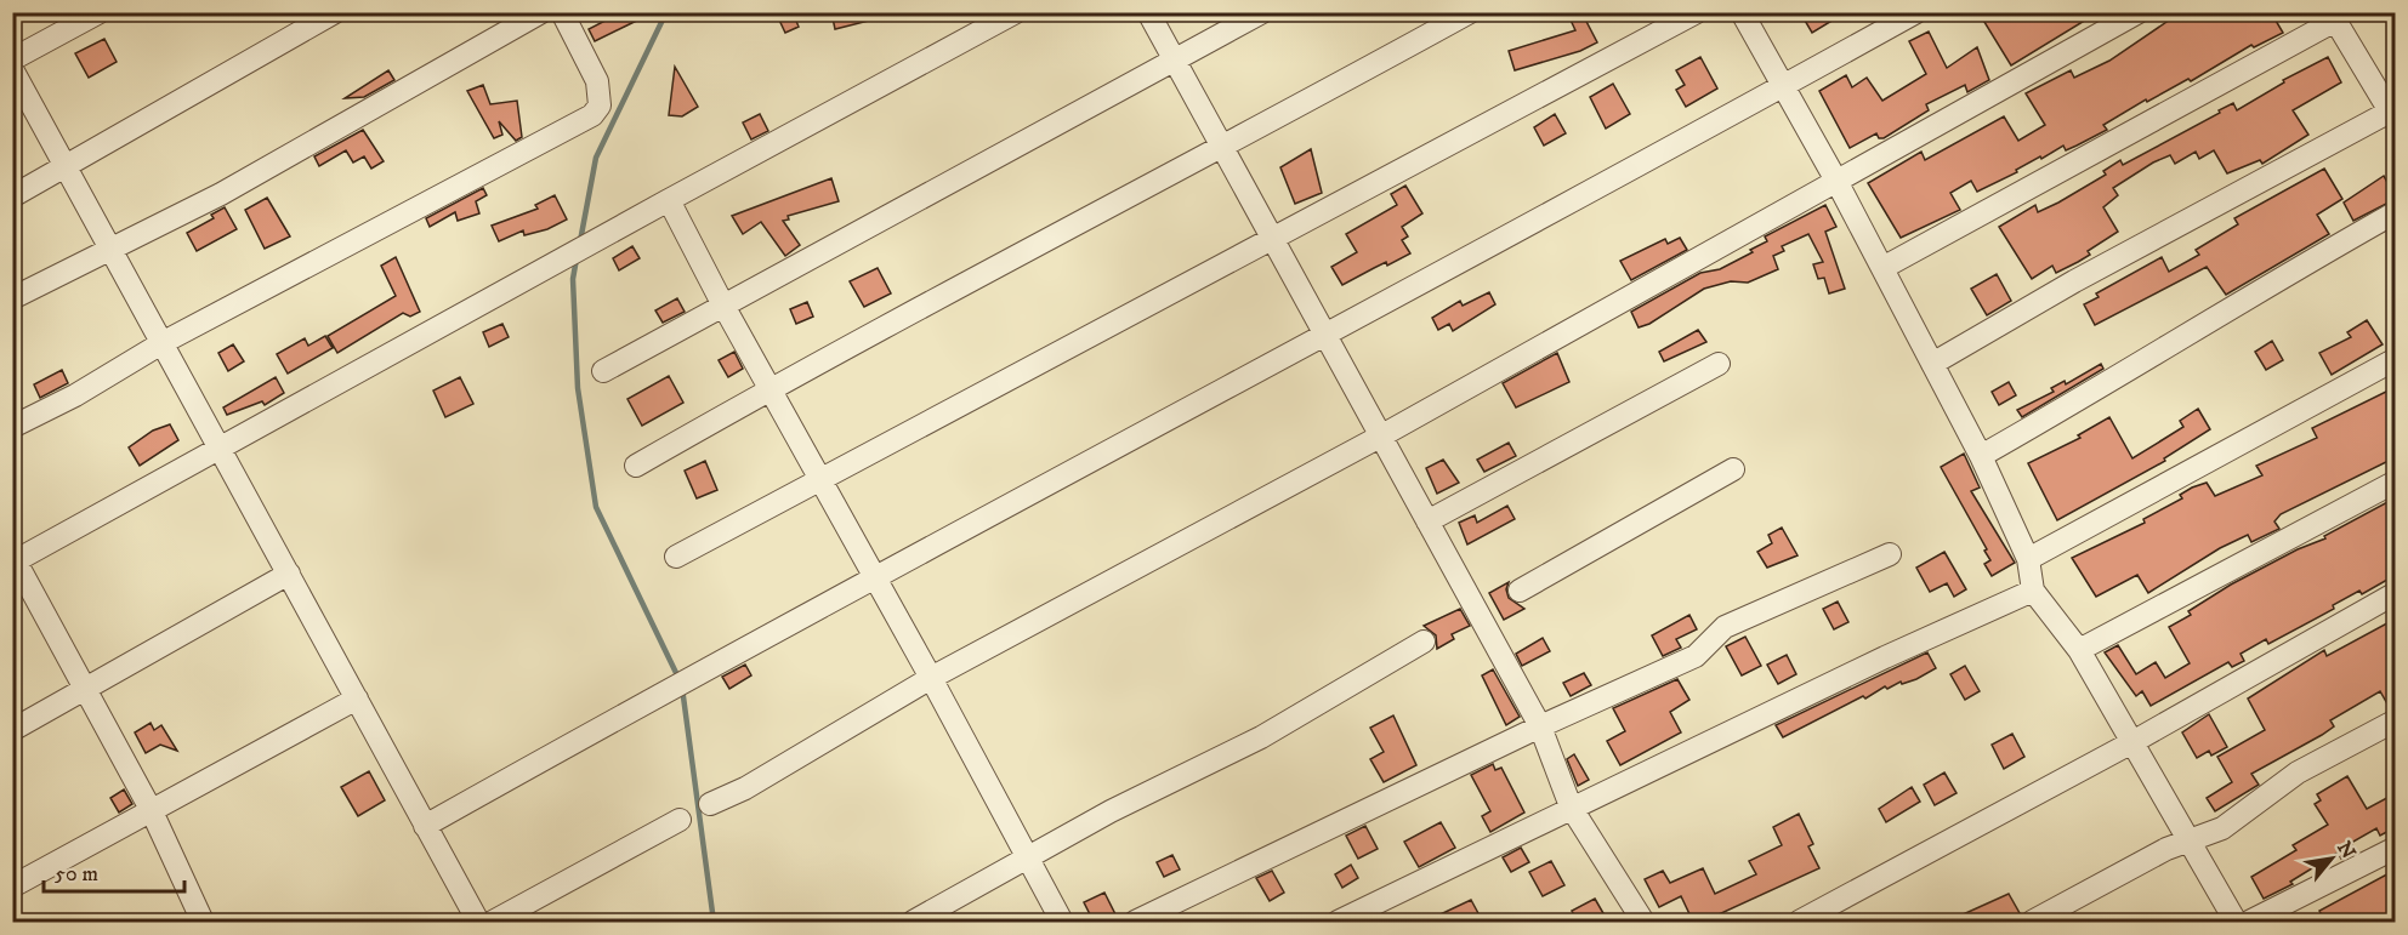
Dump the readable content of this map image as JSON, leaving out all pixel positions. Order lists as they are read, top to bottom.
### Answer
{
  "scale_bar": "50 m",
  "north": "top right"
}
